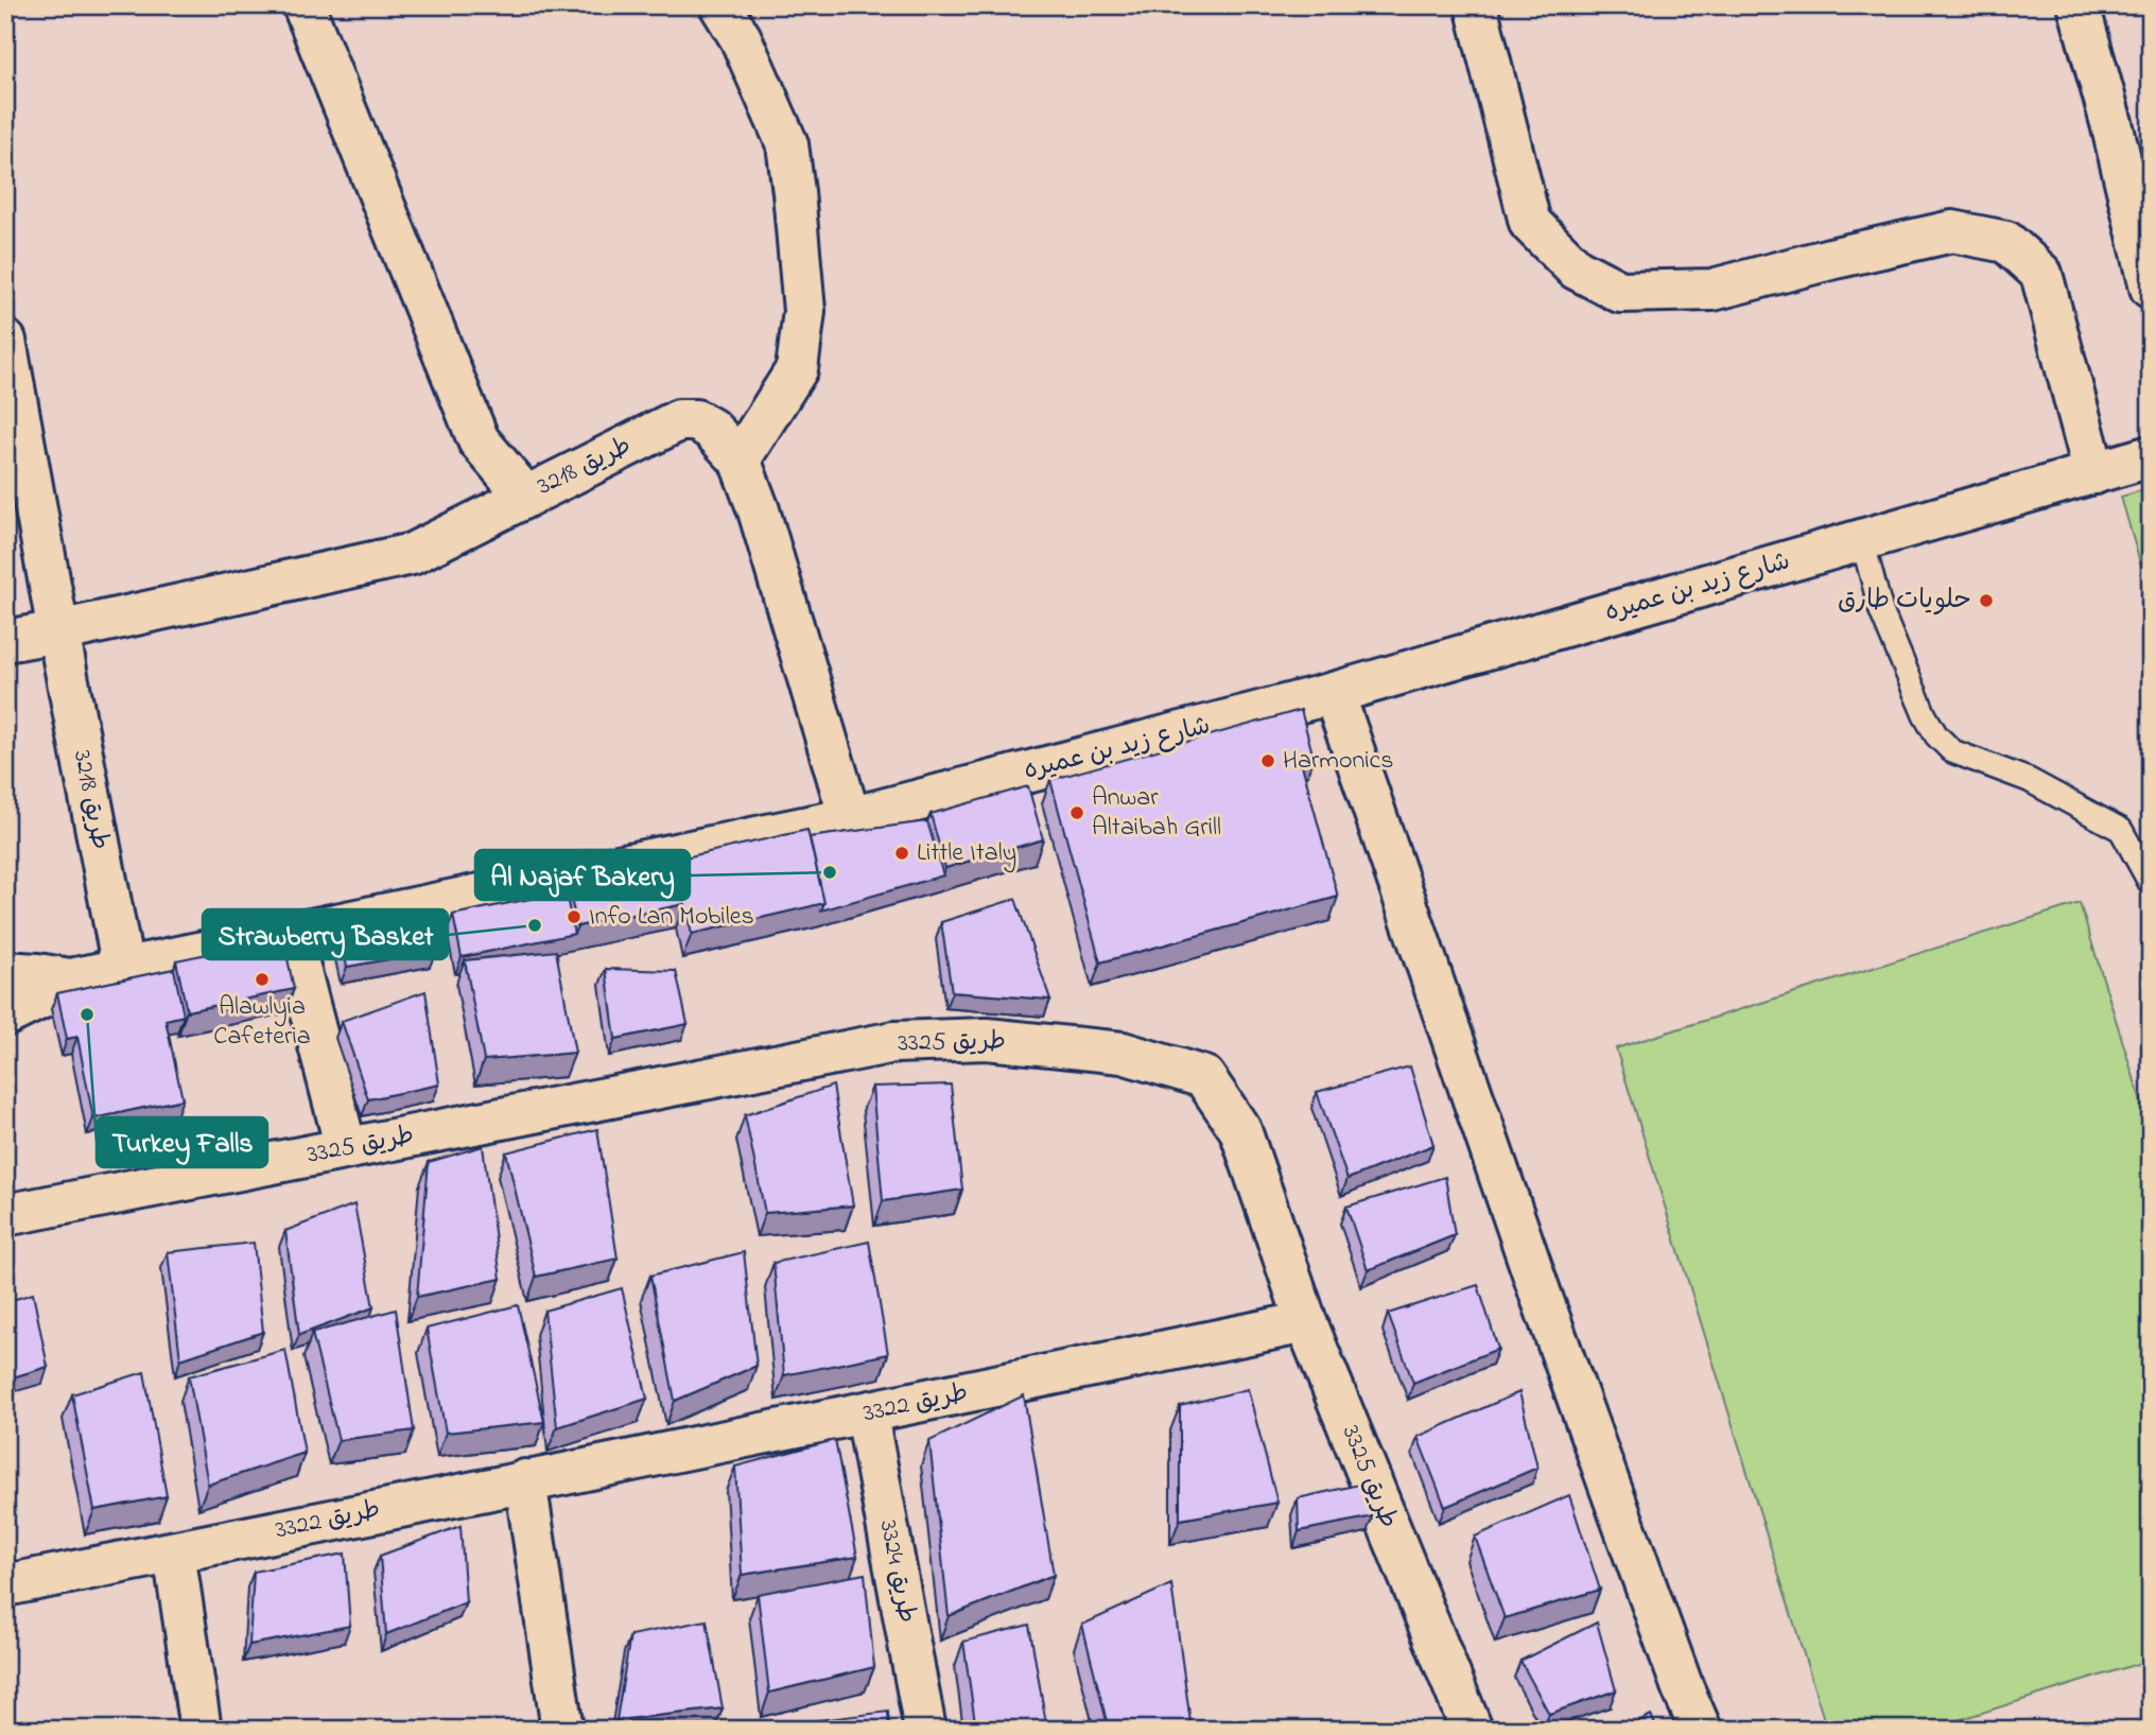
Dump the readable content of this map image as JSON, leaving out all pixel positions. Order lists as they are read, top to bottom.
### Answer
{
  "streets": {
    "street": [
      "طريق 3218",
      "شارع زيد بن عميره",
      "طريق 3325",
      "طريق 3322",
      "طريق 3324"
    ]
  },
  "crossings": [
    ["طريق 3218", "شارع زيد بن عميره"],
    ["طريق 3325", "طريق 3322"],
    ["طريق 3322", "طريق 3324"]
  ],
  "places": [
    "حلويات طارق",
    "Harmonics",
    "Anwar Altaibah Grill",
    "Little Italy",
    "Al Najaf Bakery",
    "Info Lan Mobiles",
    "Strawberry Basket",
    "Alawlyia Cafeteria",
    "Turkey Falls"
  ]
}
